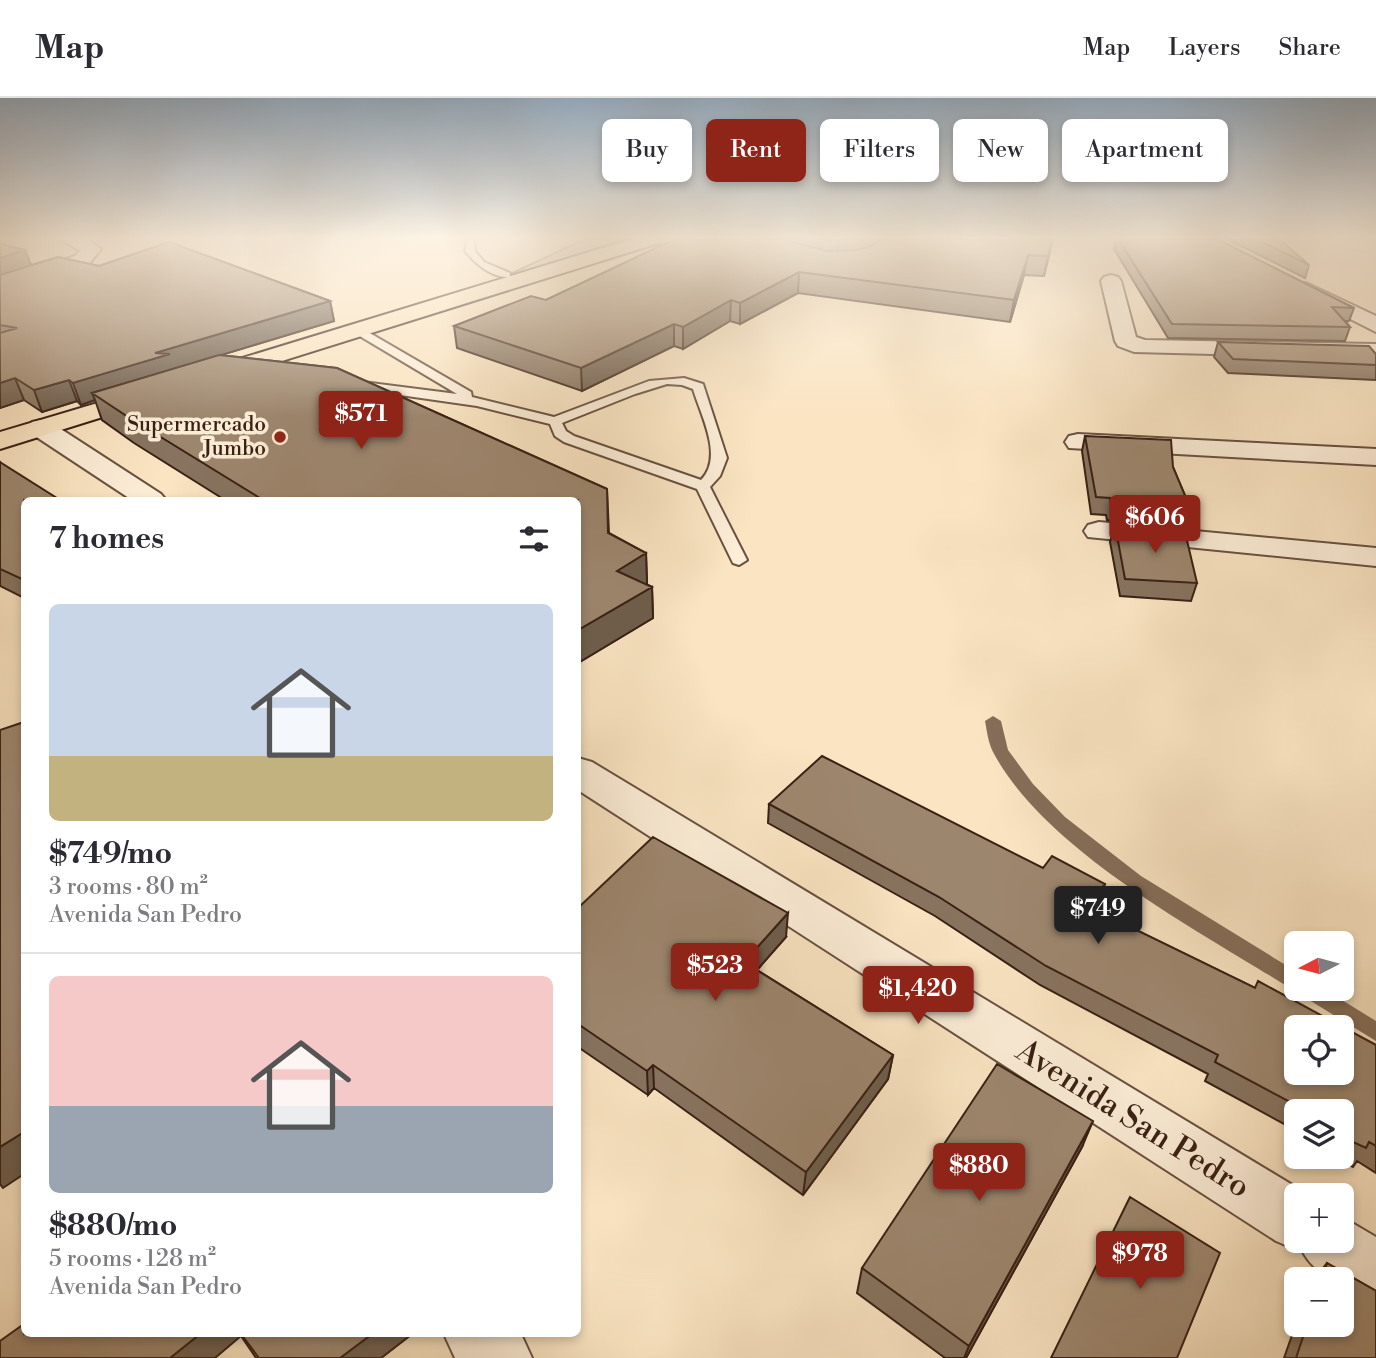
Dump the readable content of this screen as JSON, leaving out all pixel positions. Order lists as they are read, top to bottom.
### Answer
{
  "streets": {
    "street": ["Avenida San Pedro"]
  },
  "places": ["Supermercado Jumbo"],
  "north": "left",
  "page": {
    "header": "Map",
    "nav": ["Map", "Layers", "Share"],
    "chip": [
      "Buy",
      "Rent",
      "Filters",
      "New",
      "Apartment"
    ],
    "price": [
      "$571",
      "$606",
      "$749",
      "$523",
      "$1,420",
      "$880",
      "$978"
    ],
    "heading": "7 homes",
    "list": [
      {
        "name": "$749/mo",
        "note": "3 rooms · 80 m² · Avenida San Pedro"
      },
      {
        "name": "$880/mo",
        "note": "5 rooms · 128 m² · Avenida San Pedro"
      }
    ],
    "map_buttons": ["+", "−"]
  }
}
